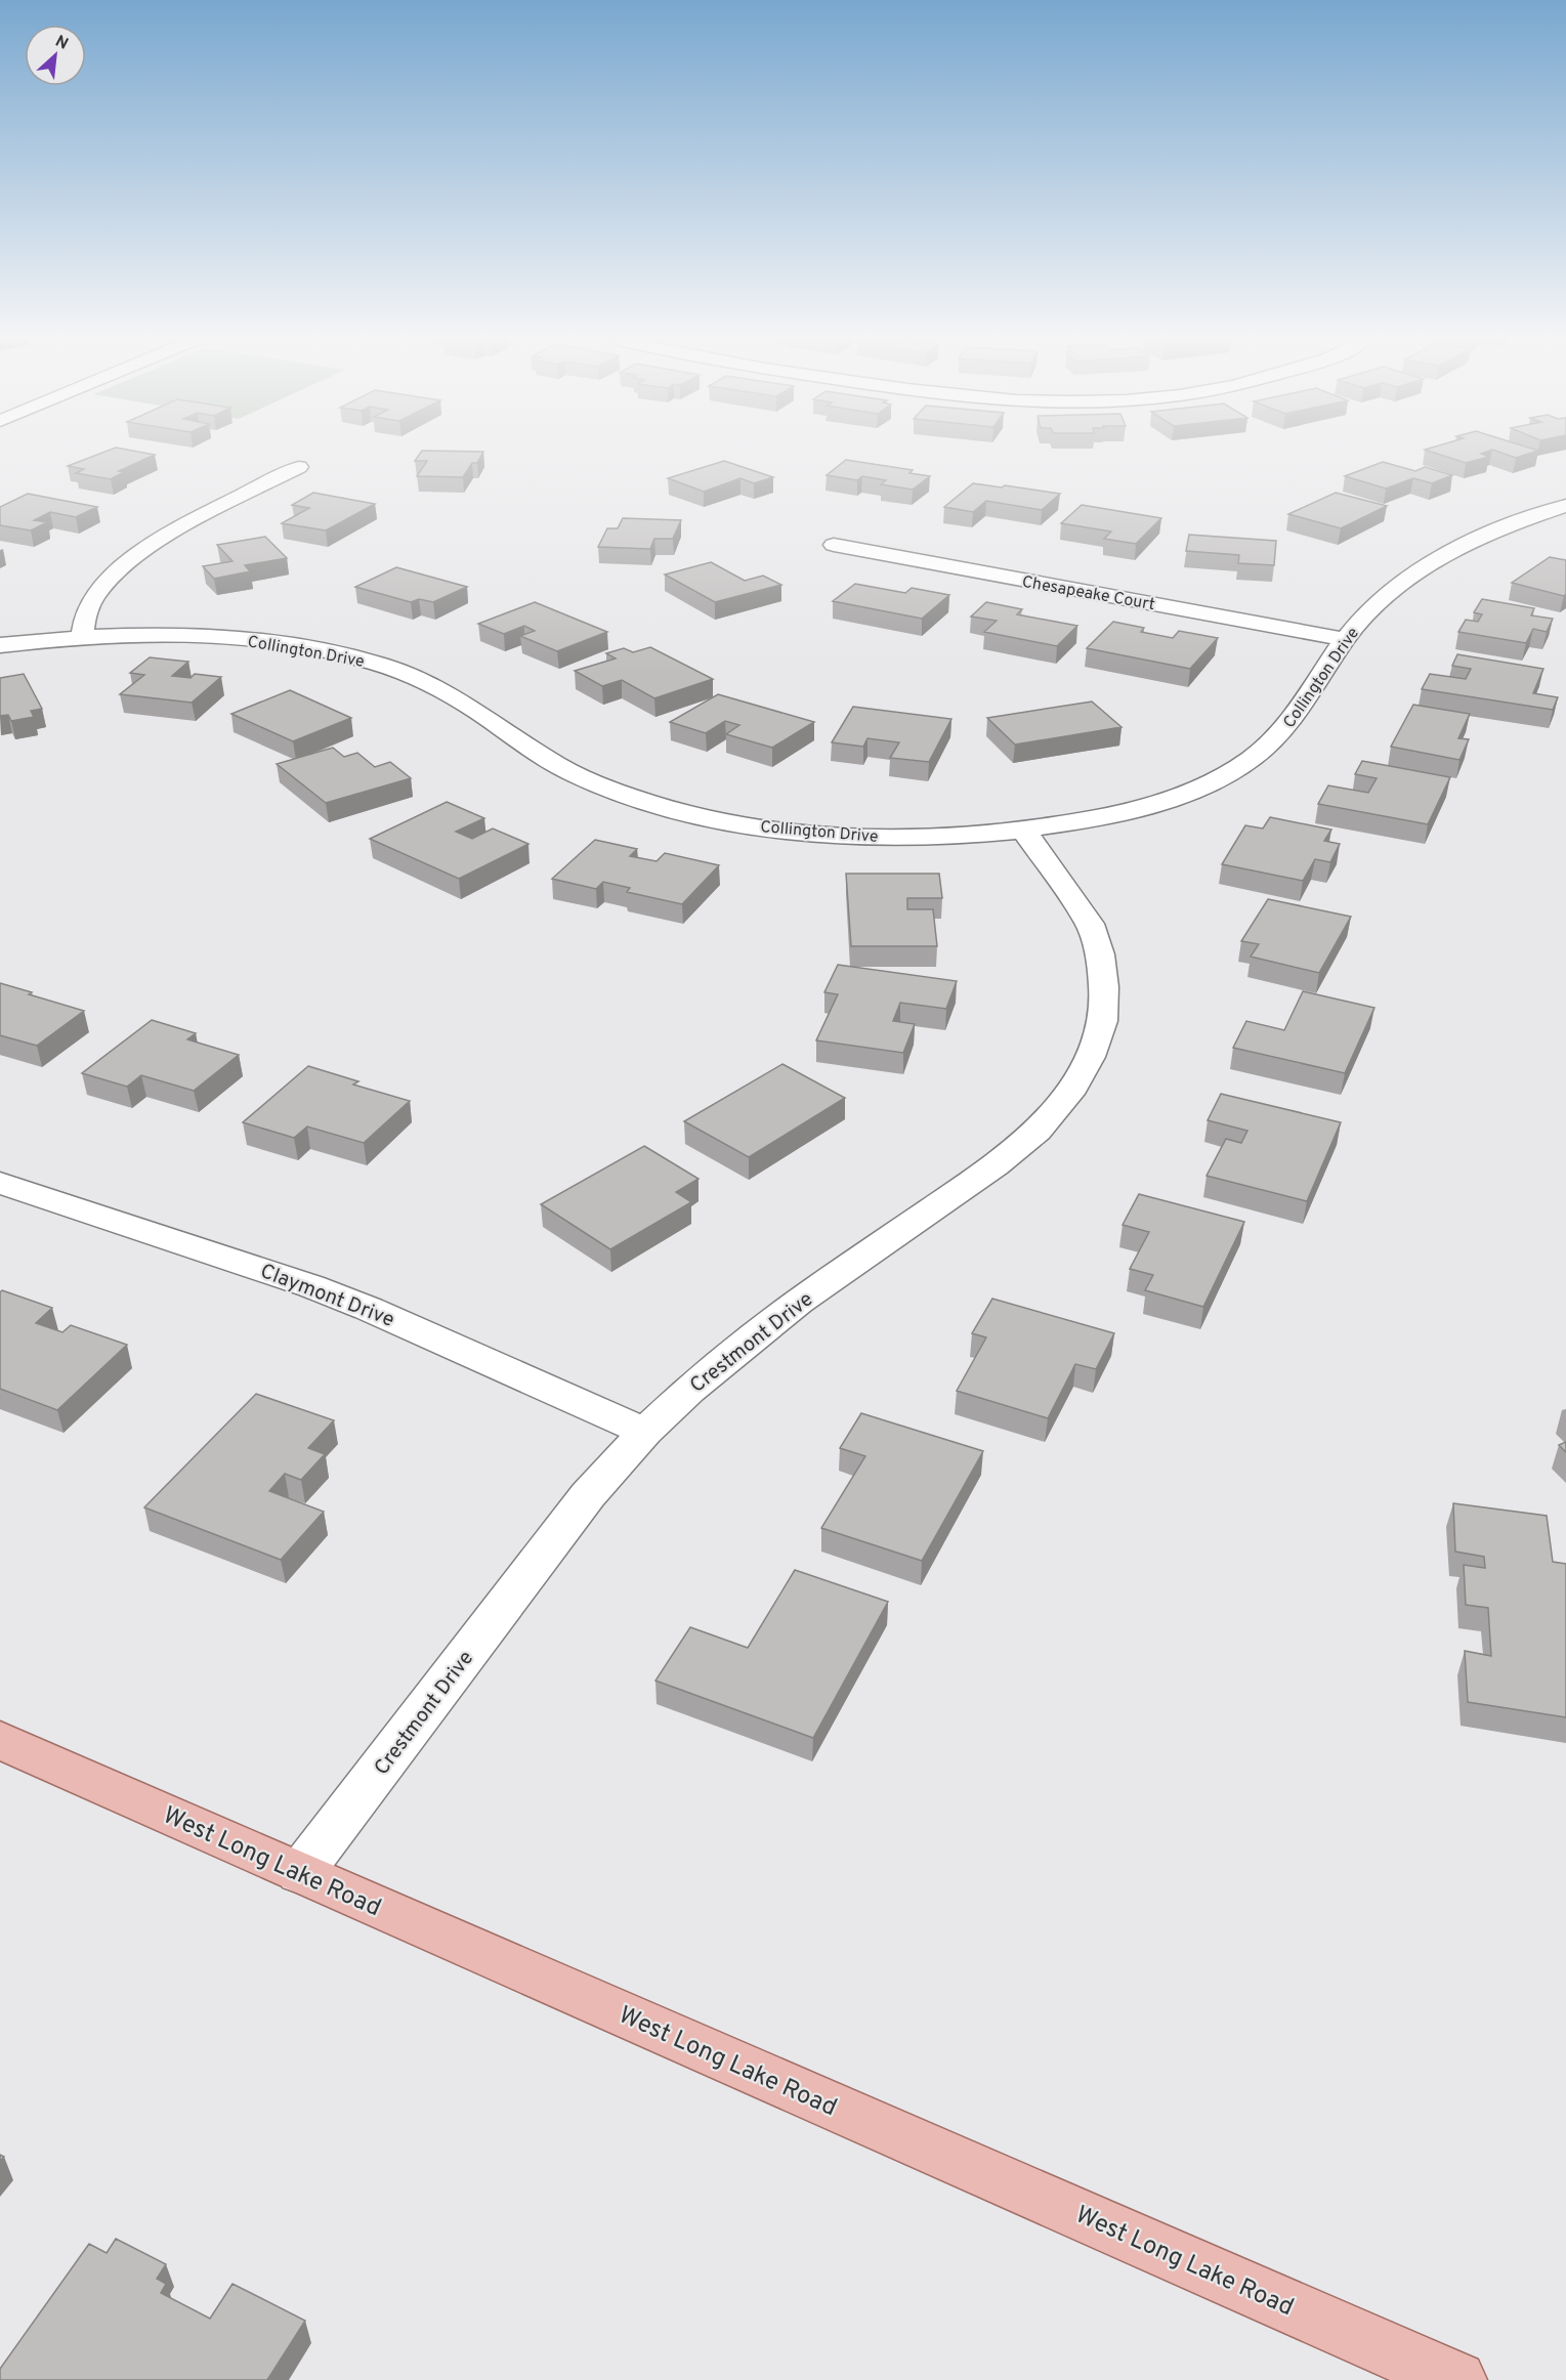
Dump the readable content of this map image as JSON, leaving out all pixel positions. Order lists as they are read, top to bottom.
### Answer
{
  "streets": {
    "main road": ["West Long Lake Road"],
    "street": [
      "Chesapeake Court",
      "Collington Drive",
      "Claymont Drive",
      "Crestmont Drive"
    ]
  },
  "crossings": [
    ["Chesapeake Court", "Collington Drive"],
    ["Collington Drive", "Crestmont Drive"],
    ["Claymont Drive", "Crestmont Drive"],
    ["Crestmont Drive", "West Long Lake Road"]
  ],
  "north": "top right"
}
